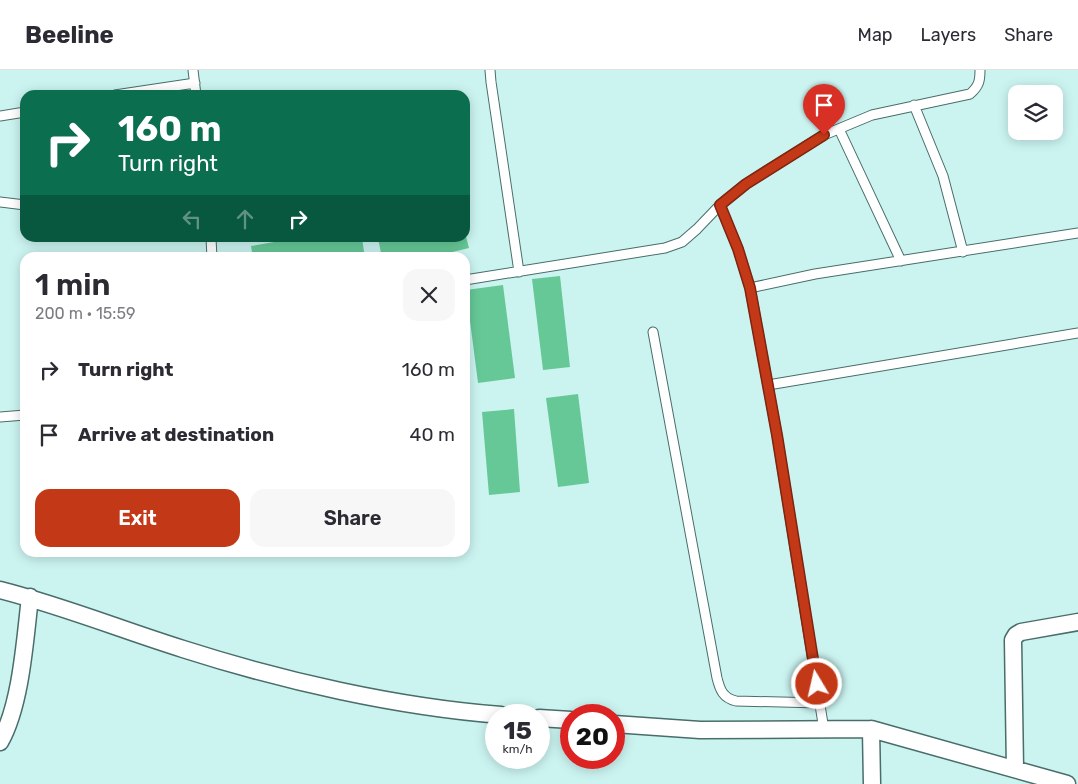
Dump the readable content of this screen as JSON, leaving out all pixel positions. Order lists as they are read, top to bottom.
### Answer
{
  "page": {
    "header": "Beeline",
    "nav": ["Map", "Layers", "Share"],
    "turn": ["160 m", "Turn right"],
    "heading": ["1 min", "200 m · 15:59"],
    "list": [
      {
        "name": "Turn right",
        "value": "160 m"
      },
      {
        "name": "Arrive at destination",
        "value": "40 m"
      }
    ],
    "buttons": ["Exit", "Share"],
    "speed": "15 km/h",
    "limit": "20"
  }
}
